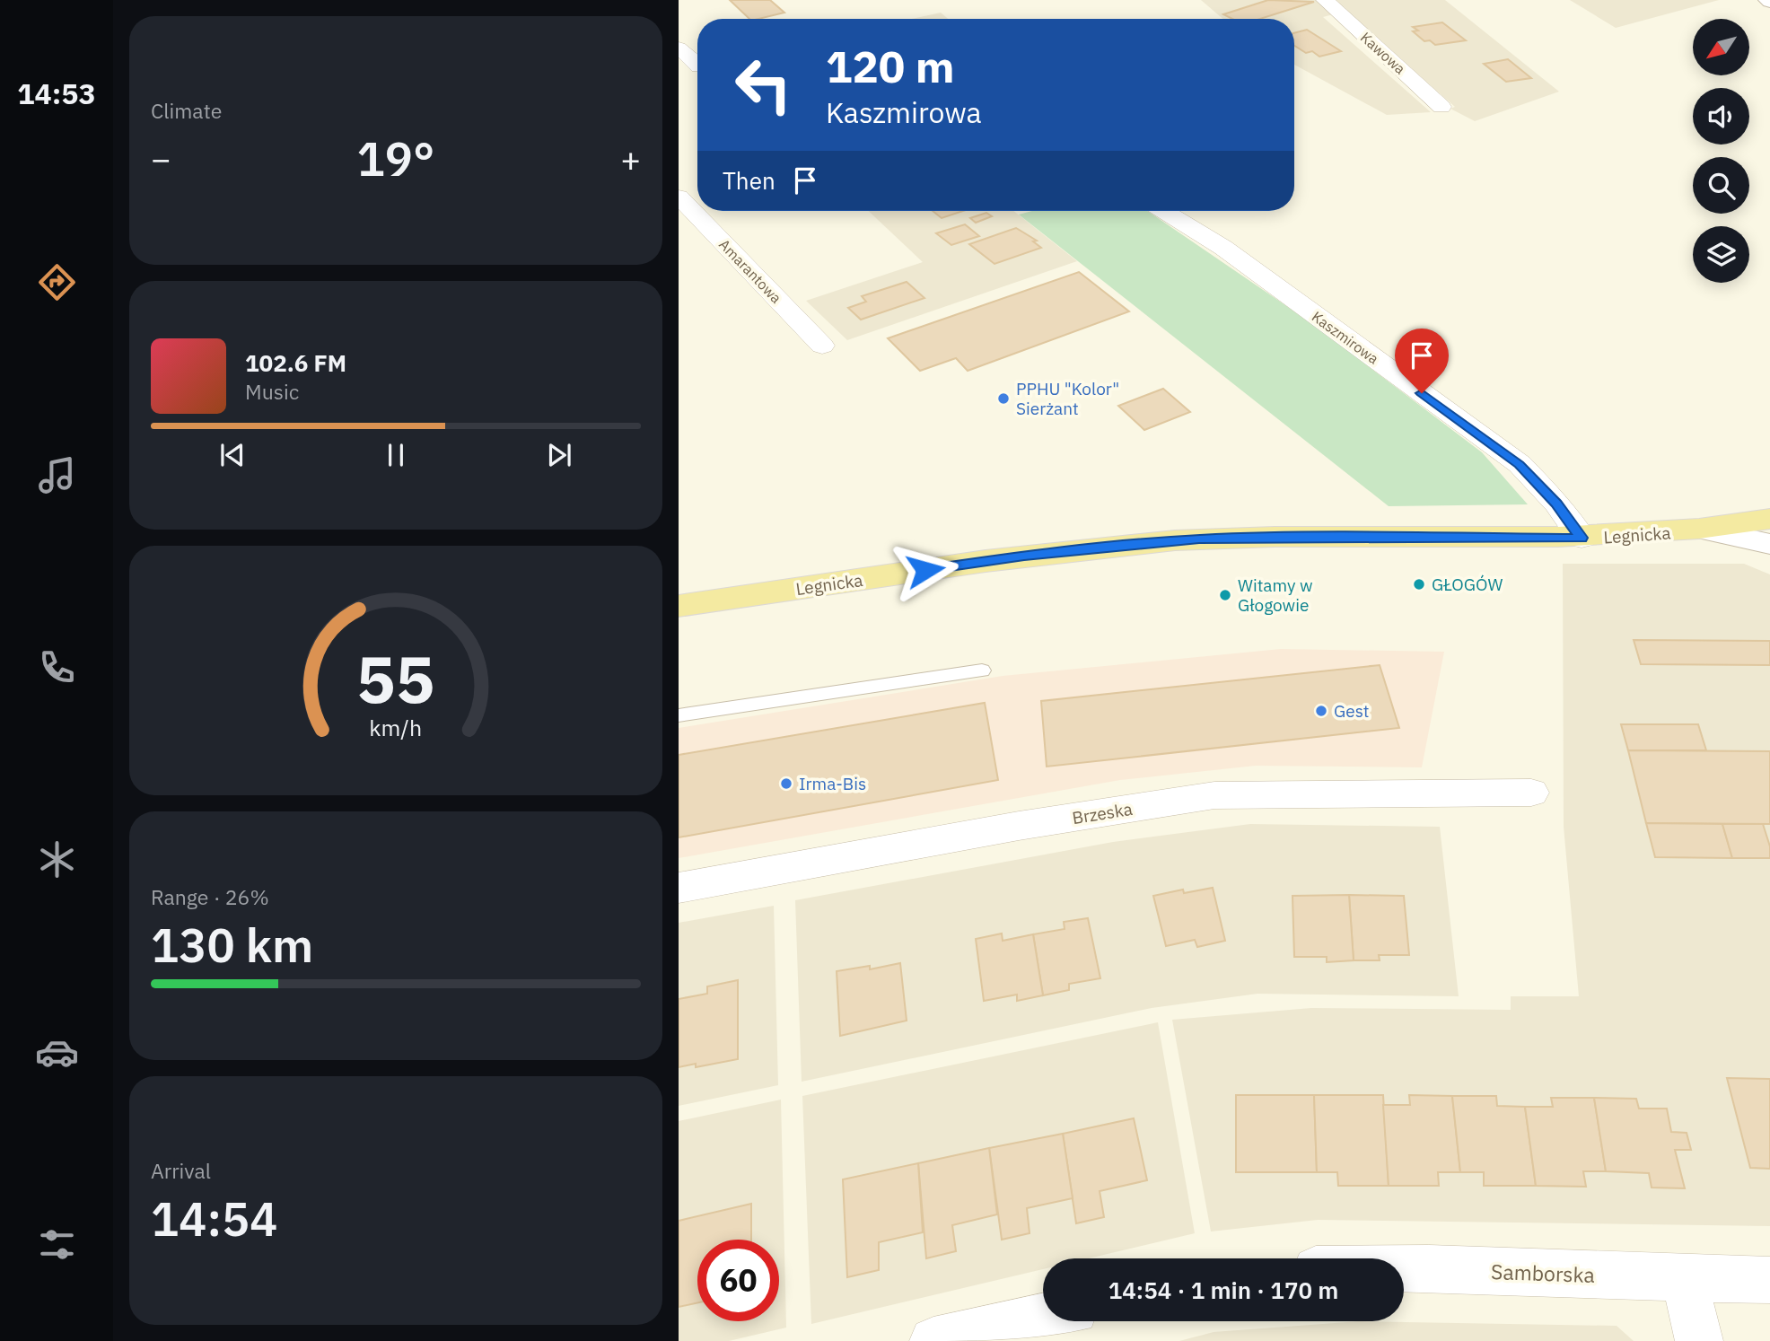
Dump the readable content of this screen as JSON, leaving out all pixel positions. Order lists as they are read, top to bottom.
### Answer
{
  "streets": {
    "main road": ["Legnicka"],
    "street": [
      "Kawowa",
      "Amarantowa",
      "Kaszmirowa",
      "Brzeska",
      "Samborska"
    ]
  },
  "crossings": [
    ["Kaszmirowa", "Legnicka"]
  ],
  "places": [
    "PPHU \"Kolor\" Sierżant",
    "GŁOGÓW",
    "Witamy w Głogowie",
    "Gest",
    "Irma-Bis"
  ],
  "north": "bottom left",
  "page": {
    "tabs": "14:53",
    "tile": [
      "Climate",
      ["Range · 26%", "130 km"],
      ["Arrival", "14:54"]
    ],
    "turn": ["120 m", "Kaszmirowa"],
    "heat": ["−", "19°", "+"],
    "then": "Then",
    "song": ["102.6 FM", "Music"],
    "limit": "60",
    "trip": "14:54 · 1 min · 170 m",
    "gauge": ["55", "km/h"]
  }
}
